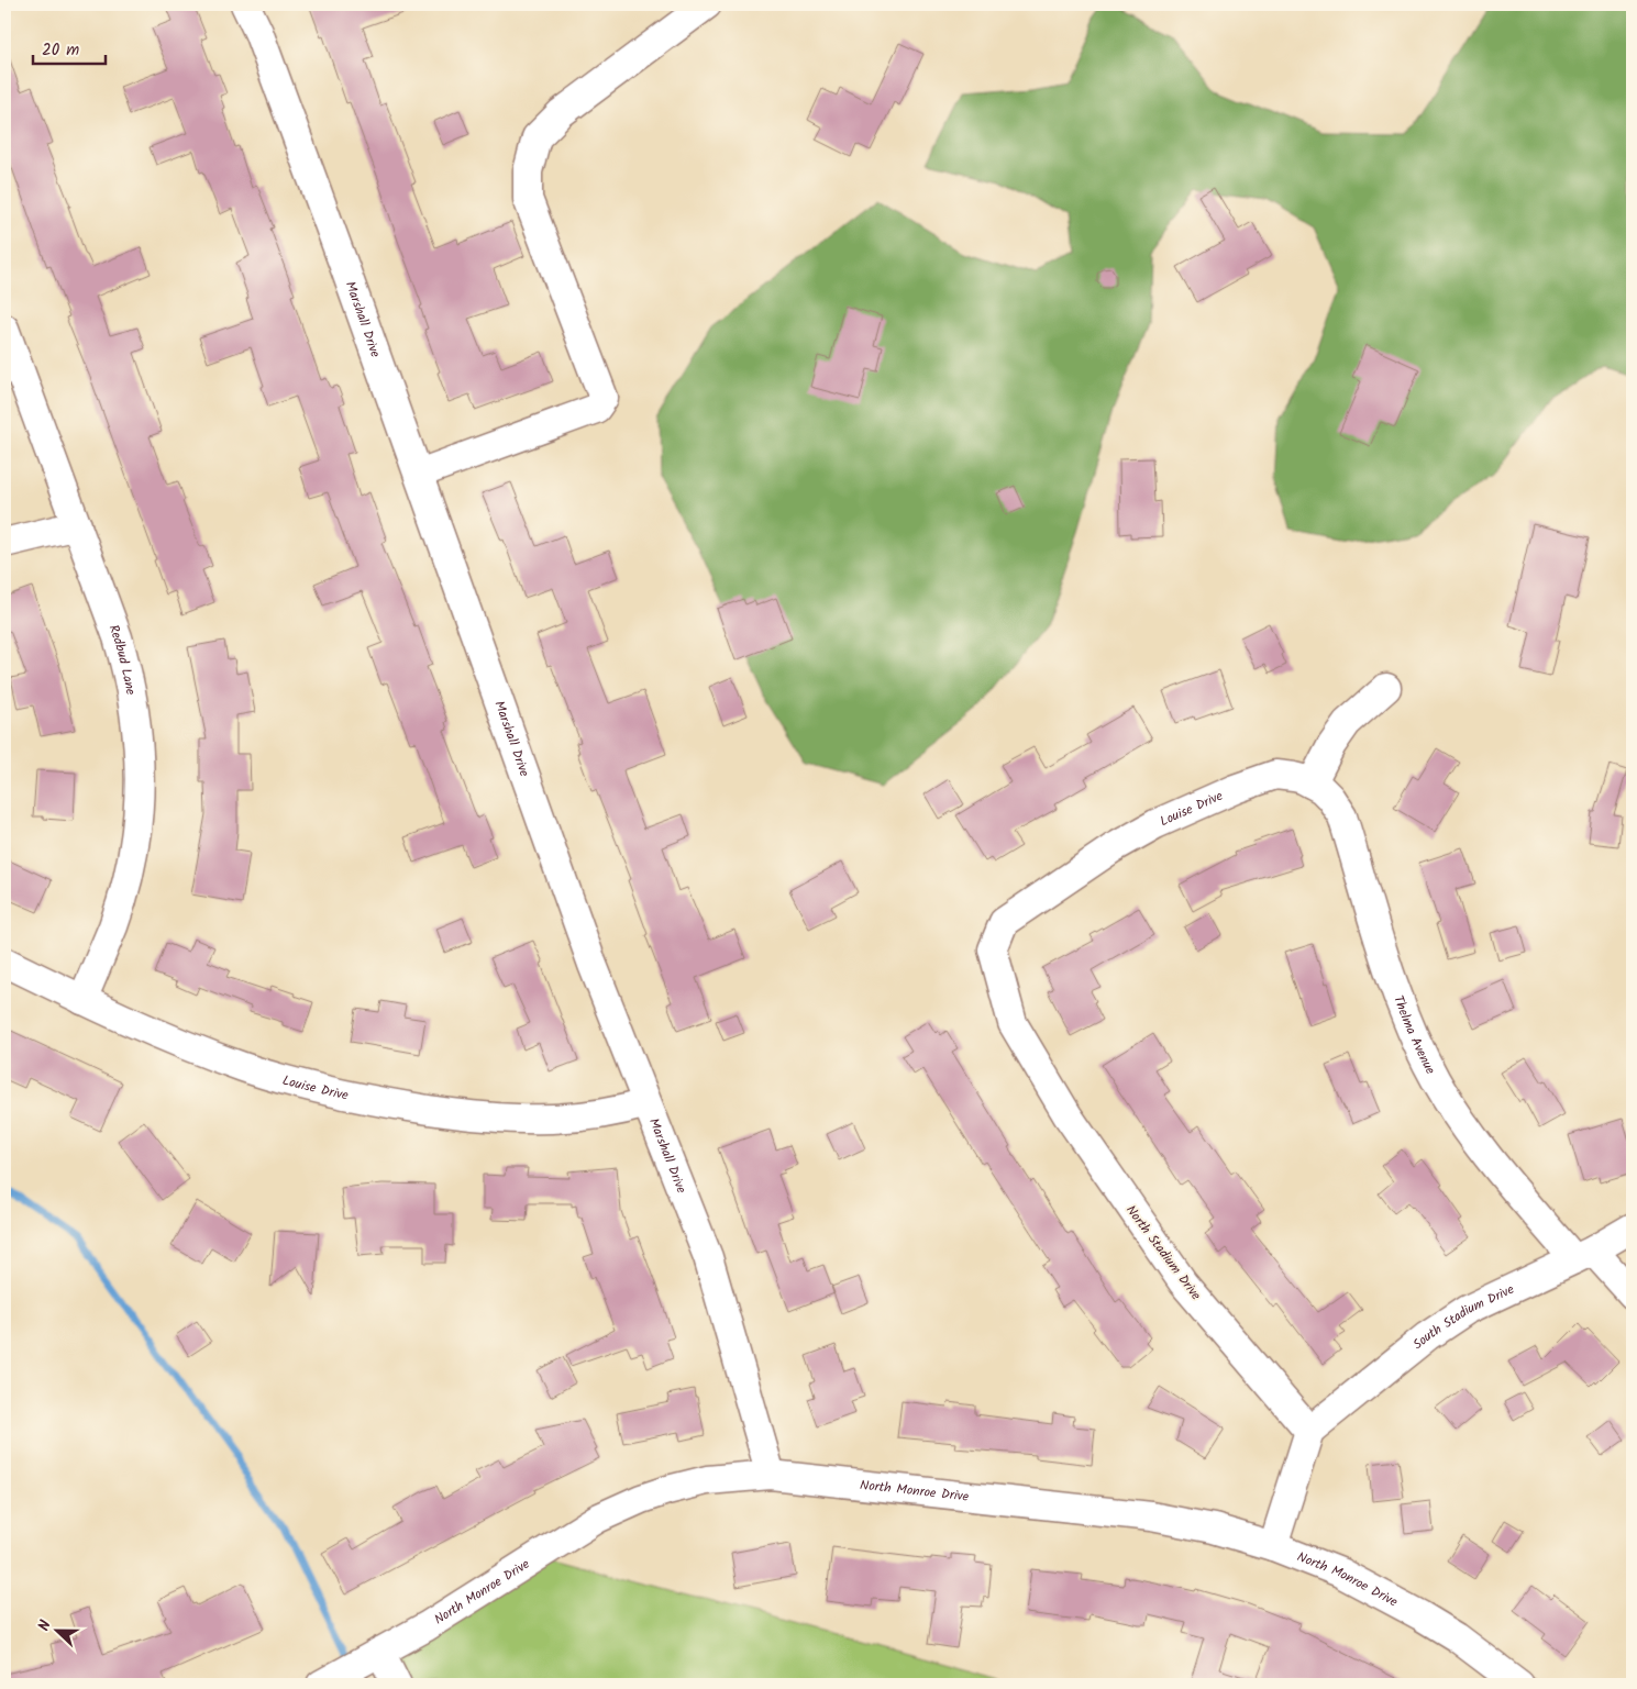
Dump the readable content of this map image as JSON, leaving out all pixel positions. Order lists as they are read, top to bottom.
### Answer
{
  "streets": {
    "street": [
      "Marshall Drive",
      "Redbud Lane",
      "Louise Drive",
      "Thelma Avenue",
      "North Stadium Drive",
      "South Stadium Drive",
      "North Monroe Drive"
    ]
  },
  "crossings": [
    ["Marshall Drive", "Louise Drive"],
    ["Marshall Drive", "North Monroe Drive"],
    ["Redbud Lane", "Louise Drive"],
    ["Louise Drive", "Thelma Avenue"],
    ["Louise Drive", "North Stadium Drive"],
    ["Thelma Avenue", "South Stadium Drive"],
    ["North Stadium Drive", "South Stadium Drive"]
  ],
  "scale_bar": "20 m",
  "north": "left"
}
